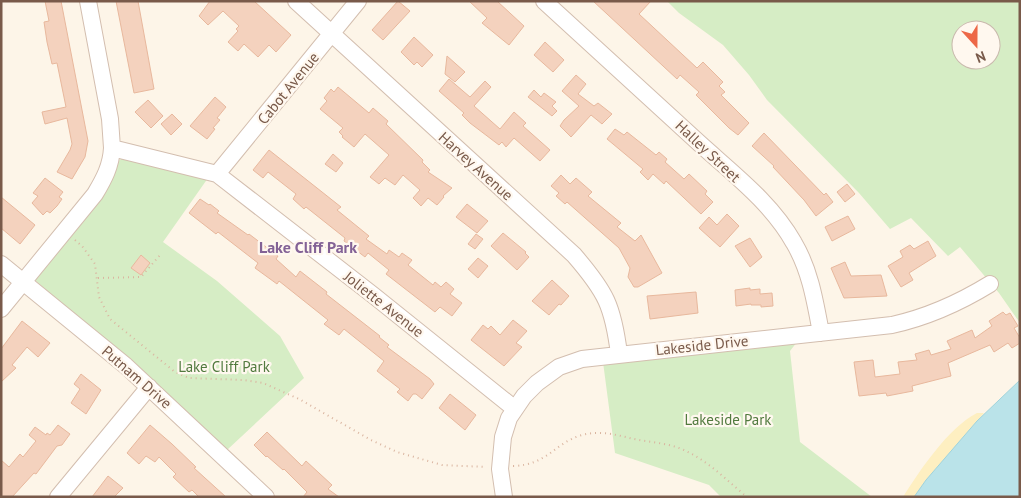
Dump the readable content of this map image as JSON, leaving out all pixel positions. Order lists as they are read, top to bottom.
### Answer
{
  "streets": {
    "street": [
      "Cabot Avenue",
      "Halley Street",
      "Harvey Avenue",
      "Joliette Avenue",
      "Lakeside Drive",
      "Putnam Drive"
    ]
  },
  "crossings": [
    ["Cabot Avenue", "Harvey Avenue"],
    ["Cabot Avenue", "Joliette Avenue"],
    ["Halley Street", "Lakeside Drive"],
    ["Harvey Avenue", "Lakeside Drive"],
    ["Joliette Avenue", "Lakeside Drive"]
  ],
  "districts": ["Lake Cliff Park"],
  "parks": ["Lake Cliff Park", "Lakeside Park"],
  "north": "bottom"
}
